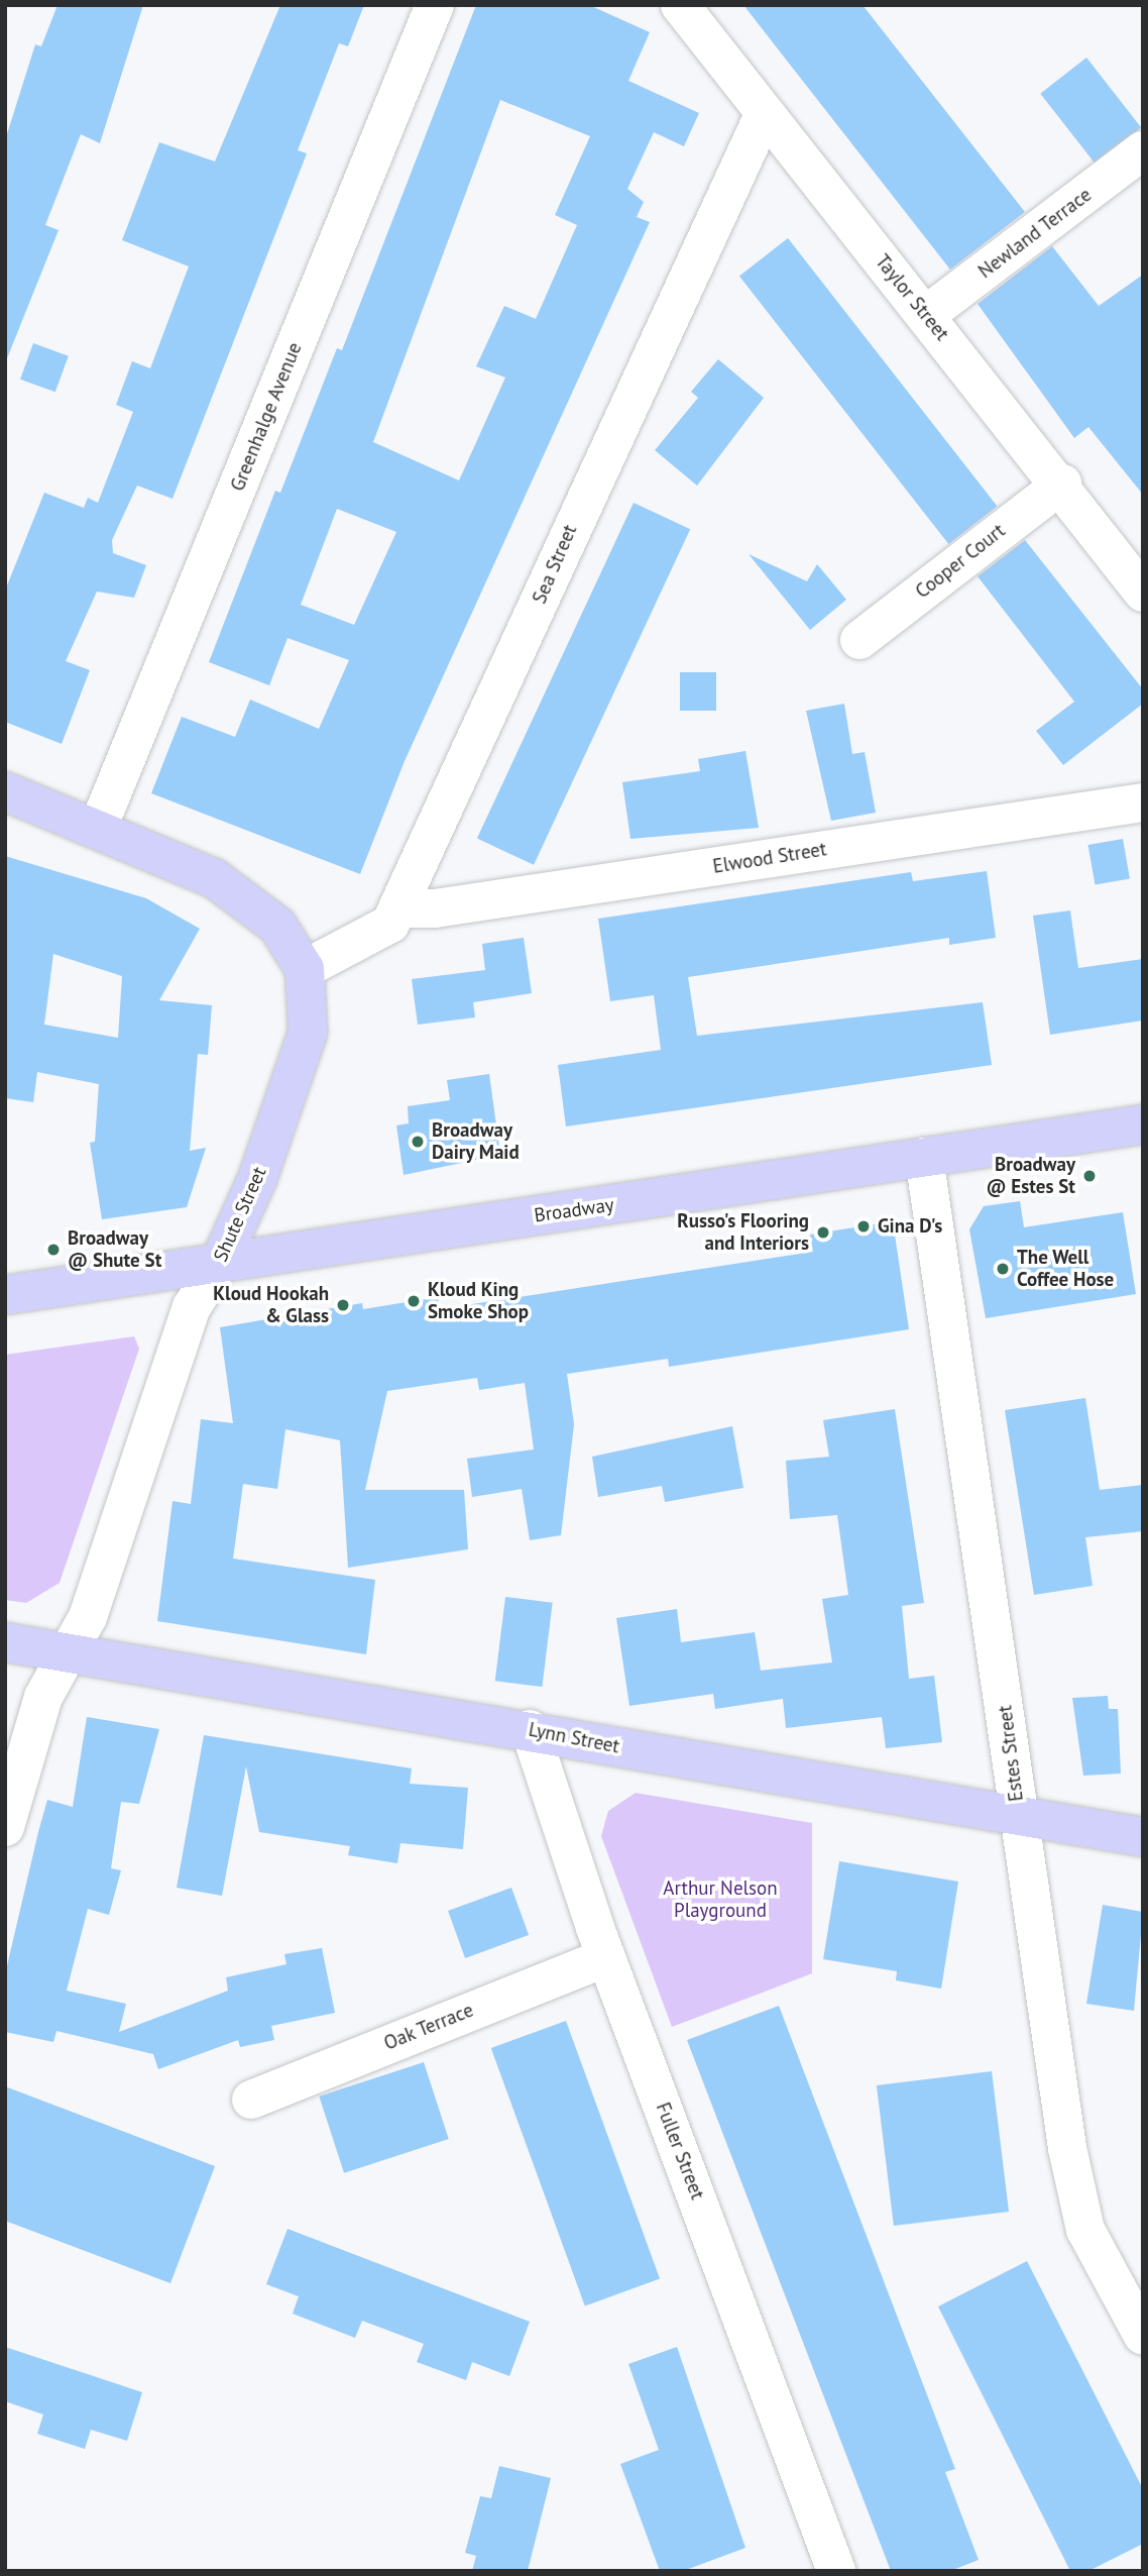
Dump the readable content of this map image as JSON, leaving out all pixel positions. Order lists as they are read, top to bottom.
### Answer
{
  "streets": {
    "main road": ["Broadway", "Shute Street", "Lynn Street"],
    "street": [
      "Newland Terrace",
      "Taylor Street",
      "Greenhalge Avenue",
      "Cooper Court",
      "Sea Street",
      "Elwood Street",
      "Estes Street",
      "Oak Terrace",
      "Fuller Street"
    ]
  },
  "crossings": [
    ["Newland Terrace", "Taylor Street"],
    ["Taylor Street", "Cooper Court"],
    ["Taylor Street", "Sea Street"],
    ["Greenhalge Avenue", "Shute Street"],
    ["Sea Street", "Elwood Street"],
    ["Sea Street", "Shute Street"],
    ["Broadway", "Shute Street"],
    ["Broadway", "Estes Street"],
    ["Shute Street", "Lynn Street"],
    ["Lynn Street", "Estes Street"],
    ["Lynn Street", "Fuller Street"],
    ["Oak Terrace", "Fuller Street"]
  ],
  "parks": ["Arthur Nelson Playground"],
  "places": [
    "Broadway Dairy Maid",
    "Broadway @ Estes St",
    "Gina D's",
    "Russo's Flooring and Interiors",
    "Broadway @ Shute St",
    "The Well Coffee Hose",
    "Kloud King Smoke Shop",
    "Kloud Hookah & Glass"
  ]
}
